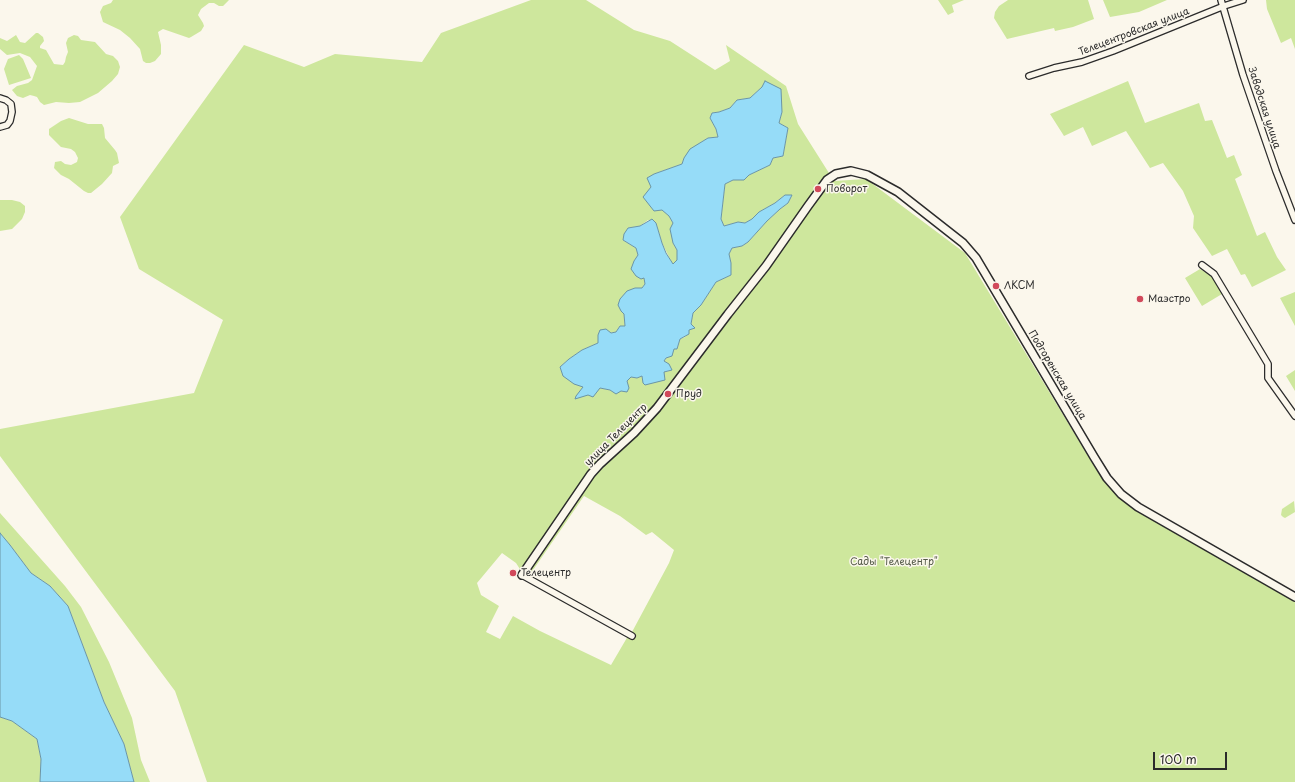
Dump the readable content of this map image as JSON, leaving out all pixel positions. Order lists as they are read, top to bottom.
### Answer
{
  "streets": {
    "street": [
      "Телецентровская улица",
      "Заводская улица",
      "Подгоренская улица",
      "улица Телецентр"
    ]
  },
  "crossings": [
    ["Телецентровская улица", "Заводская улица"],
    ["Подгоренская улица", "улица Телецентр"]
  ],
  "parks": ["Сады \"Телецентр\""],
  "places": [
    "Поворот",
    "ЛКСМ",
    "Маэстро",
    "Пруд",
    "Телецентр"
  ],
  "scale_bar": "100 m"
}
